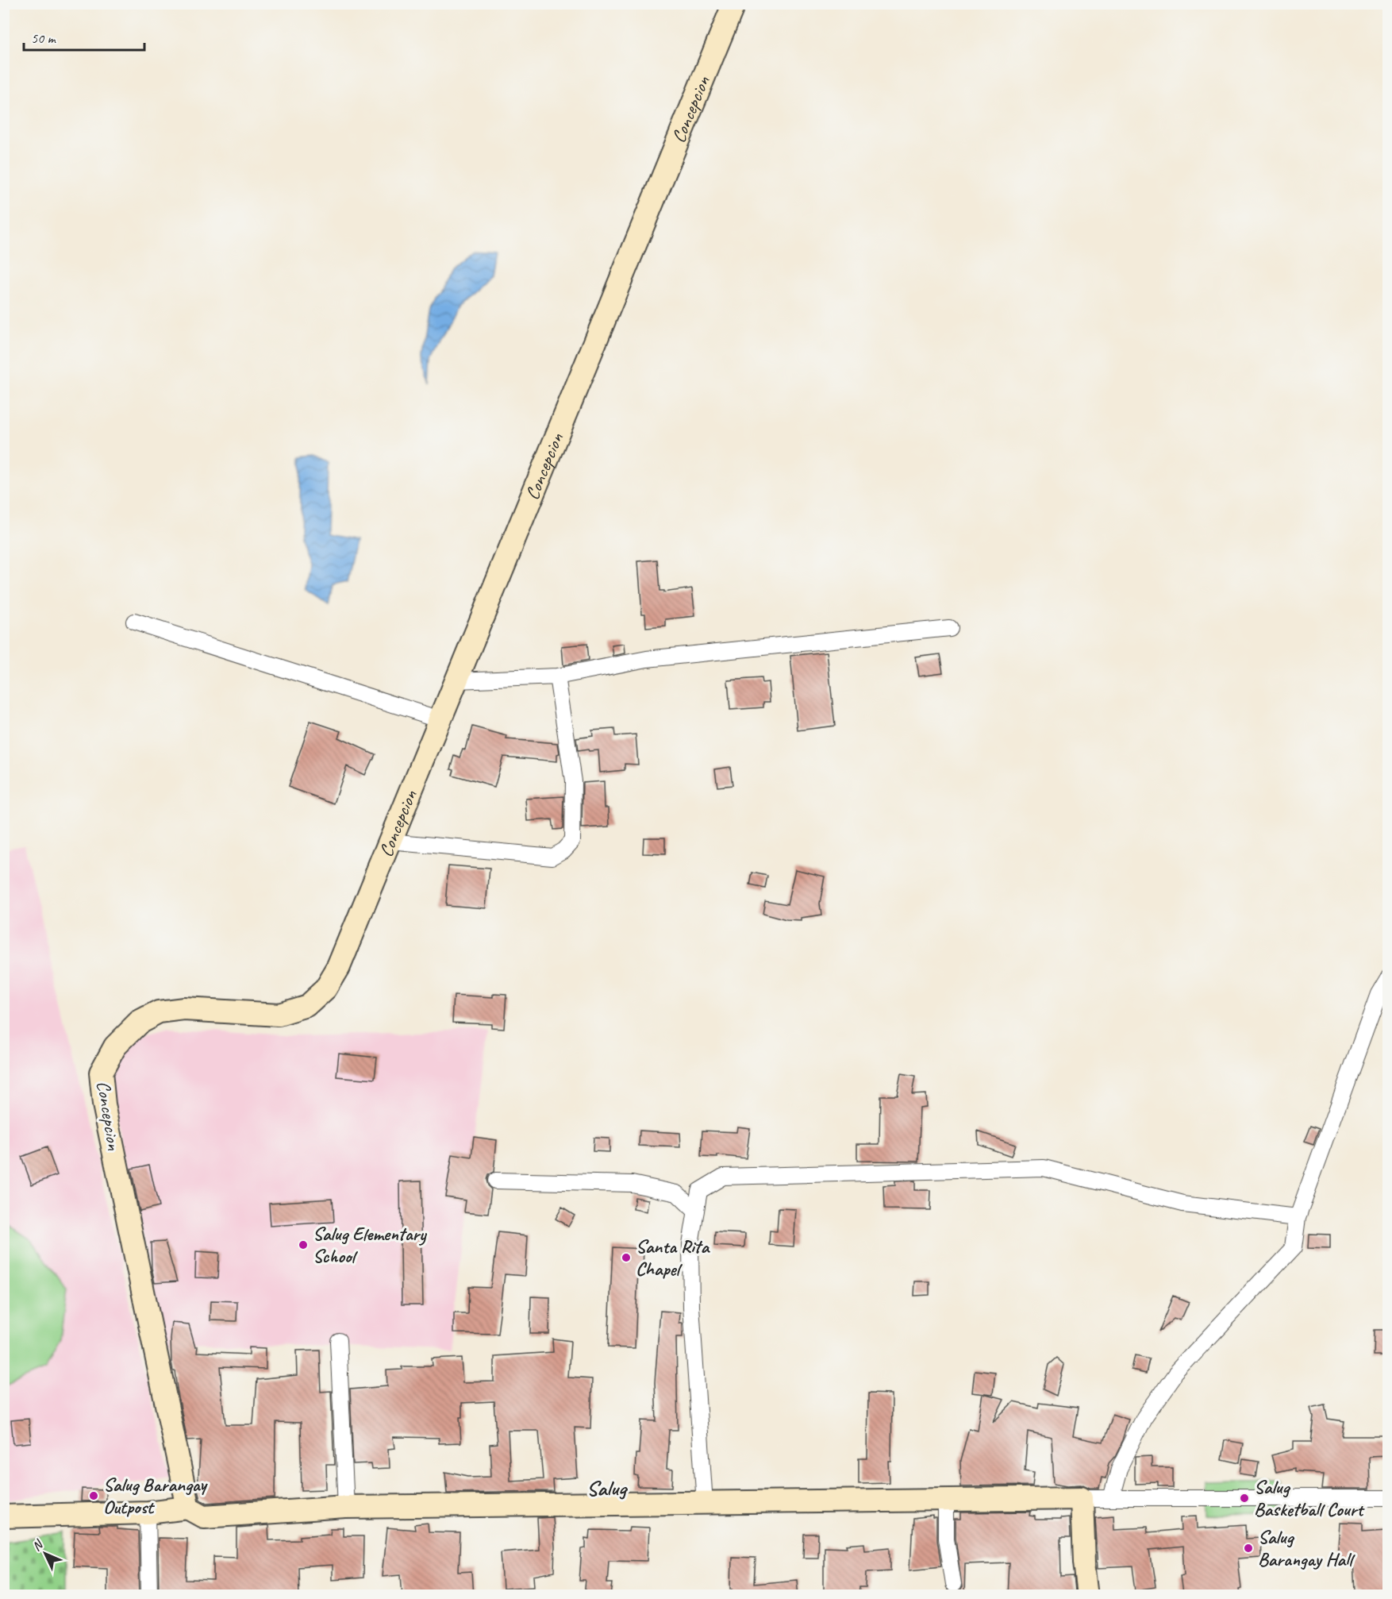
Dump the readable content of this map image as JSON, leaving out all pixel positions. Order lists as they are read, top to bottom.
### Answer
{
  "streets": {
    "main road": ["Concepcion"]
  },
  "districts": ["Salug"],
  "places": [
    "Salug Elementary School",
    "Santa Rita Chapel",
    "Salug Barangay Outpost",
    "Salug Basketball Court",
    "Salug Barangay Hall"
  ],
  "scale_bar": "50 m",
  "north": "top left"
}
